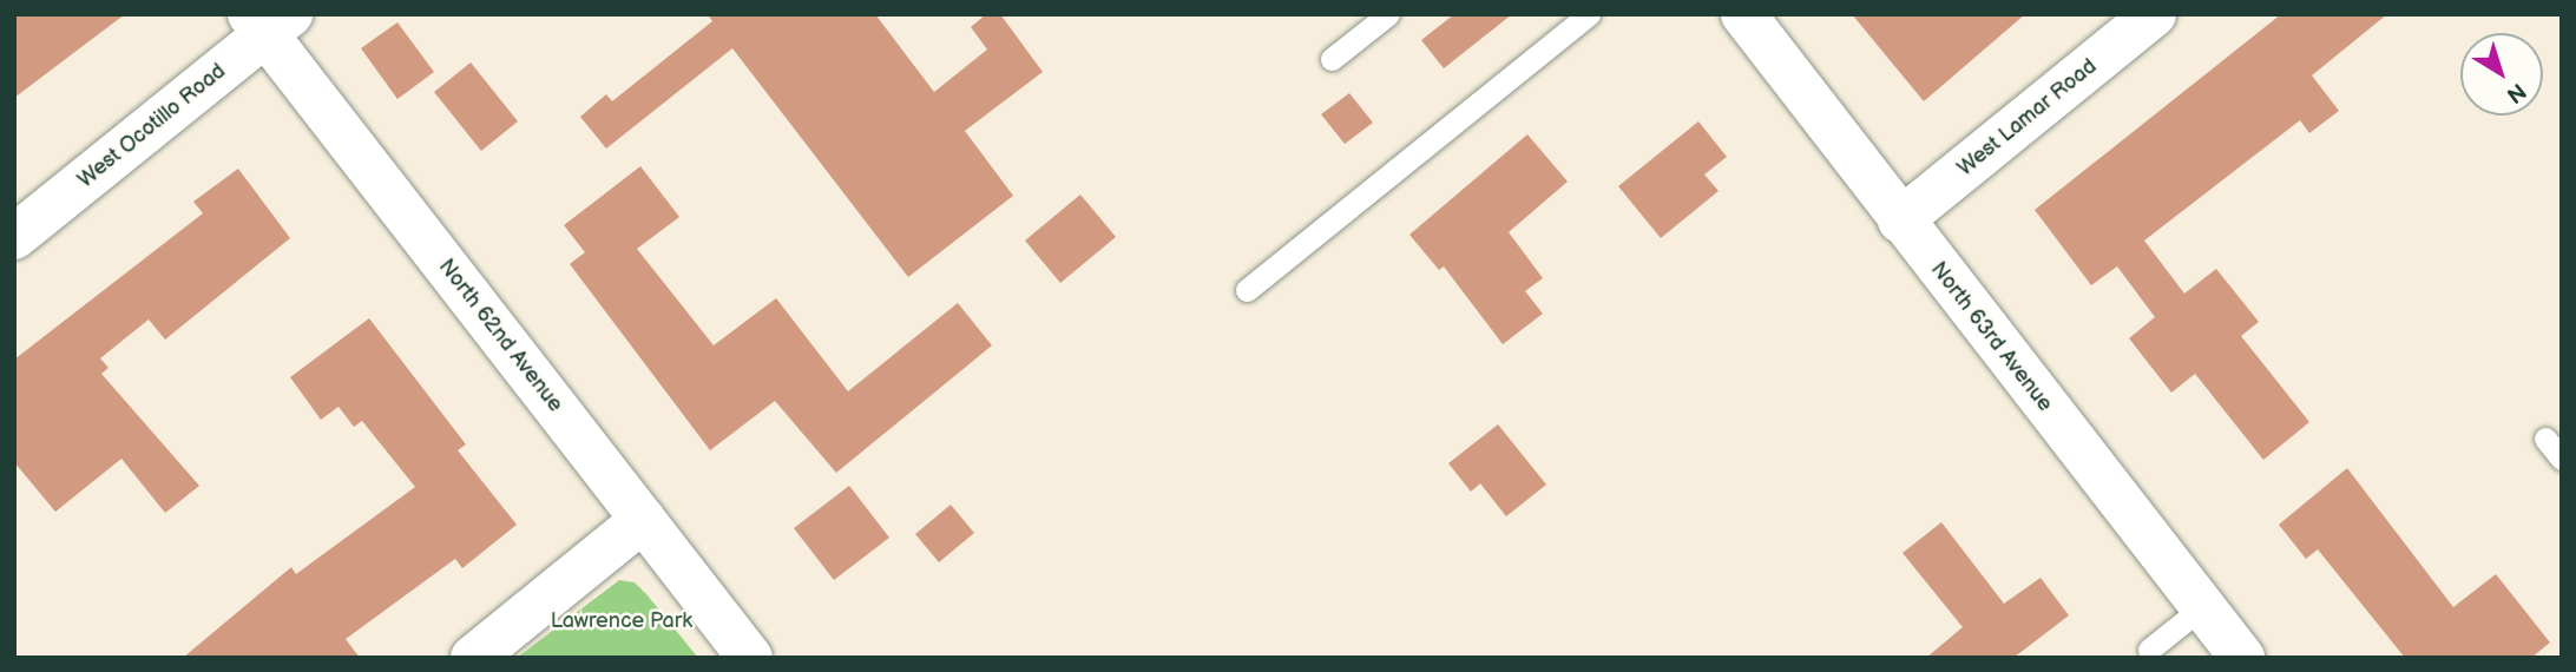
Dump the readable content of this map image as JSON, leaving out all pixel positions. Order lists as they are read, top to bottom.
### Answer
{
  "streets": {
    "street": [
      "West Lamar Road",
      "West Ocotillo Road",
      "North 62nd Avenue",
      "North 63rd Avenue"
    ]
  },
  "crossings": [
    ["West Lamar Road", "North 63rd Avenue"],
    ["West Ocotillo Road", "North 62nd Avenue"]
  ],
  "parks": ["Lawrence Park"],
  "north": "bottom right"
}
